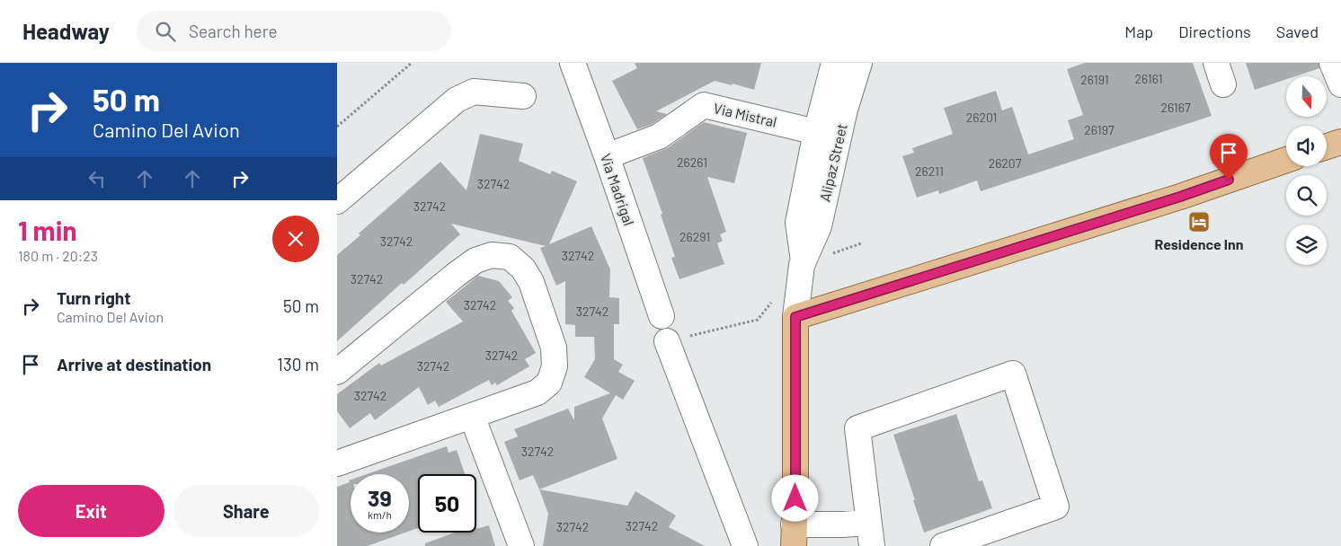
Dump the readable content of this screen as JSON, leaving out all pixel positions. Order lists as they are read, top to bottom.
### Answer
{
  "streets": {
    "main road": ["Alipaz Street"],
    "street": ["Via Mistral", "Via Madrigal"]
  },
  "crossings": [
    ["Via Mistral", "Alipaz Street"],
    ["Via Mistral", "Via Madrigal"]
  ],
  "places": {
    "hotel": ["Residence Inn"]
  },
  "house_numbers": [
    "26161",
    "26191",
    "26167",
    "26201",
    "26197",
    "26261",
    "26207",
    "26211",
    "32742",
    "32742",
    "26291",
    "32742",
    "32742",
    "32742",
    "32742",
    "32742",
    "32742",
    "32742",
    "32742",
    "32742",
    "32742",
    "32742"
  ],
  "north": "bottom",
  "page": {
    "header": "Headway",
    "search": "Search here",
    "nav": ["Map", "Directions", "Saved"],
    "turn": ["50 m", "Camino Del Avion"],
    "heading": ["1 min", "180 m · 20:23"],
    "list": [
      {
        "name": "Turn right",
        "note": "Camino Del Avion",
        "value": "50 m"
      },
      {
        "name": "Arrive at destination",
        "value": "130 m"
      }
    ],
    "speed": "39 km/h",
    "limit": "50",
    "buttons": ["Exit", "Share"]
  }
}
